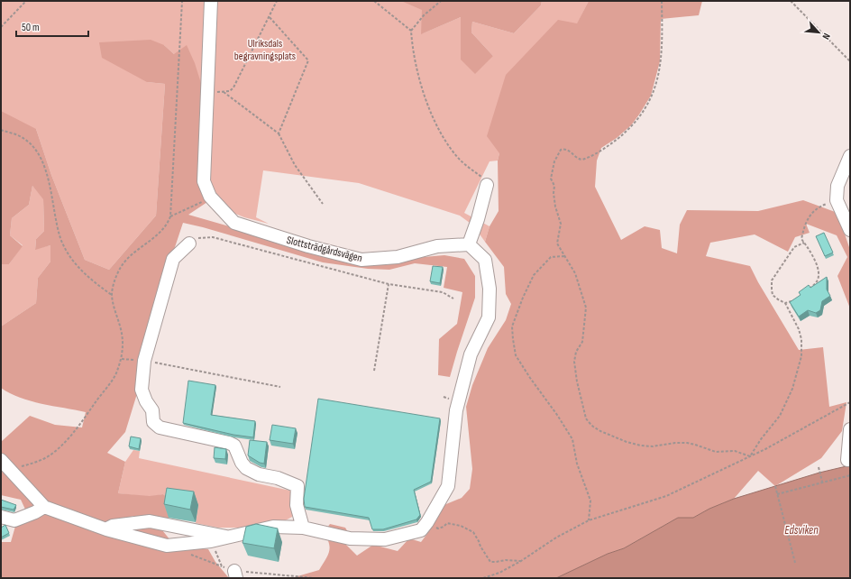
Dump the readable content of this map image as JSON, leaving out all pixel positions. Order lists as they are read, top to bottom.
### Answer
{
  "streets": {
    "street": ["Slottsträdgårdsvägen"]
  },
  "water": ["Edsviken"],
  "parks": ["Ulriksdals begravningsplats"],
  "scale_bar": "50 m",
  "north": "bottom right"
}
